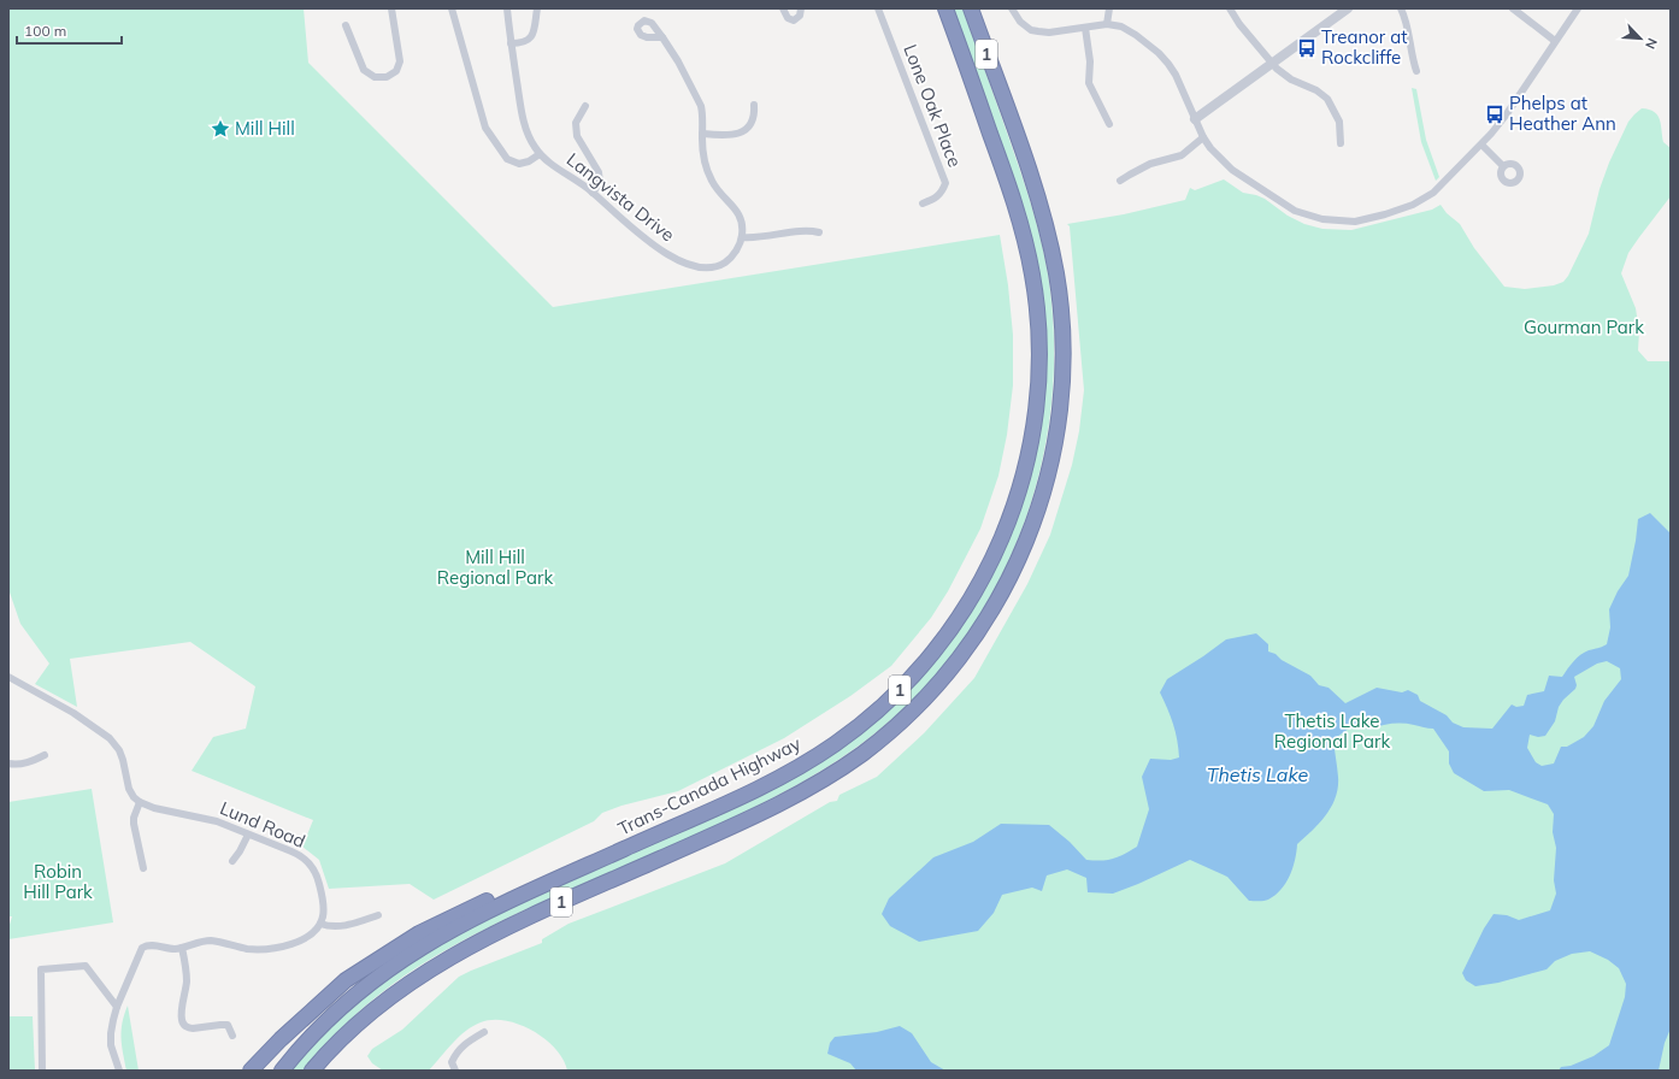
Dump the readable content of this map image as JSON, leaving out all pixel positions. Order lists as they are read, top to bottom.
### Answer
{
  "streets": {
    "highway": ["1", "Trans-Canada Highway"],
    "street": ["Lone Oak Place", "Langvista Drive", "Lund Road"]
  },
  "water": ["Thetis Lake"],
  "parks": [
    "Gourman Park",
    "Mill Hill Regional Park",
    "Thetis Lake Regional Park",
    "Robin Hill Park"
  ],
  "places": {
    "bus stop": ["Treanor at Rockcliffe", "Phelps at Heather Ann"],
    "place": ["Mill Hill"]
  },
  "scale_bar": "100 m",
  "north": "bottom right"
}
